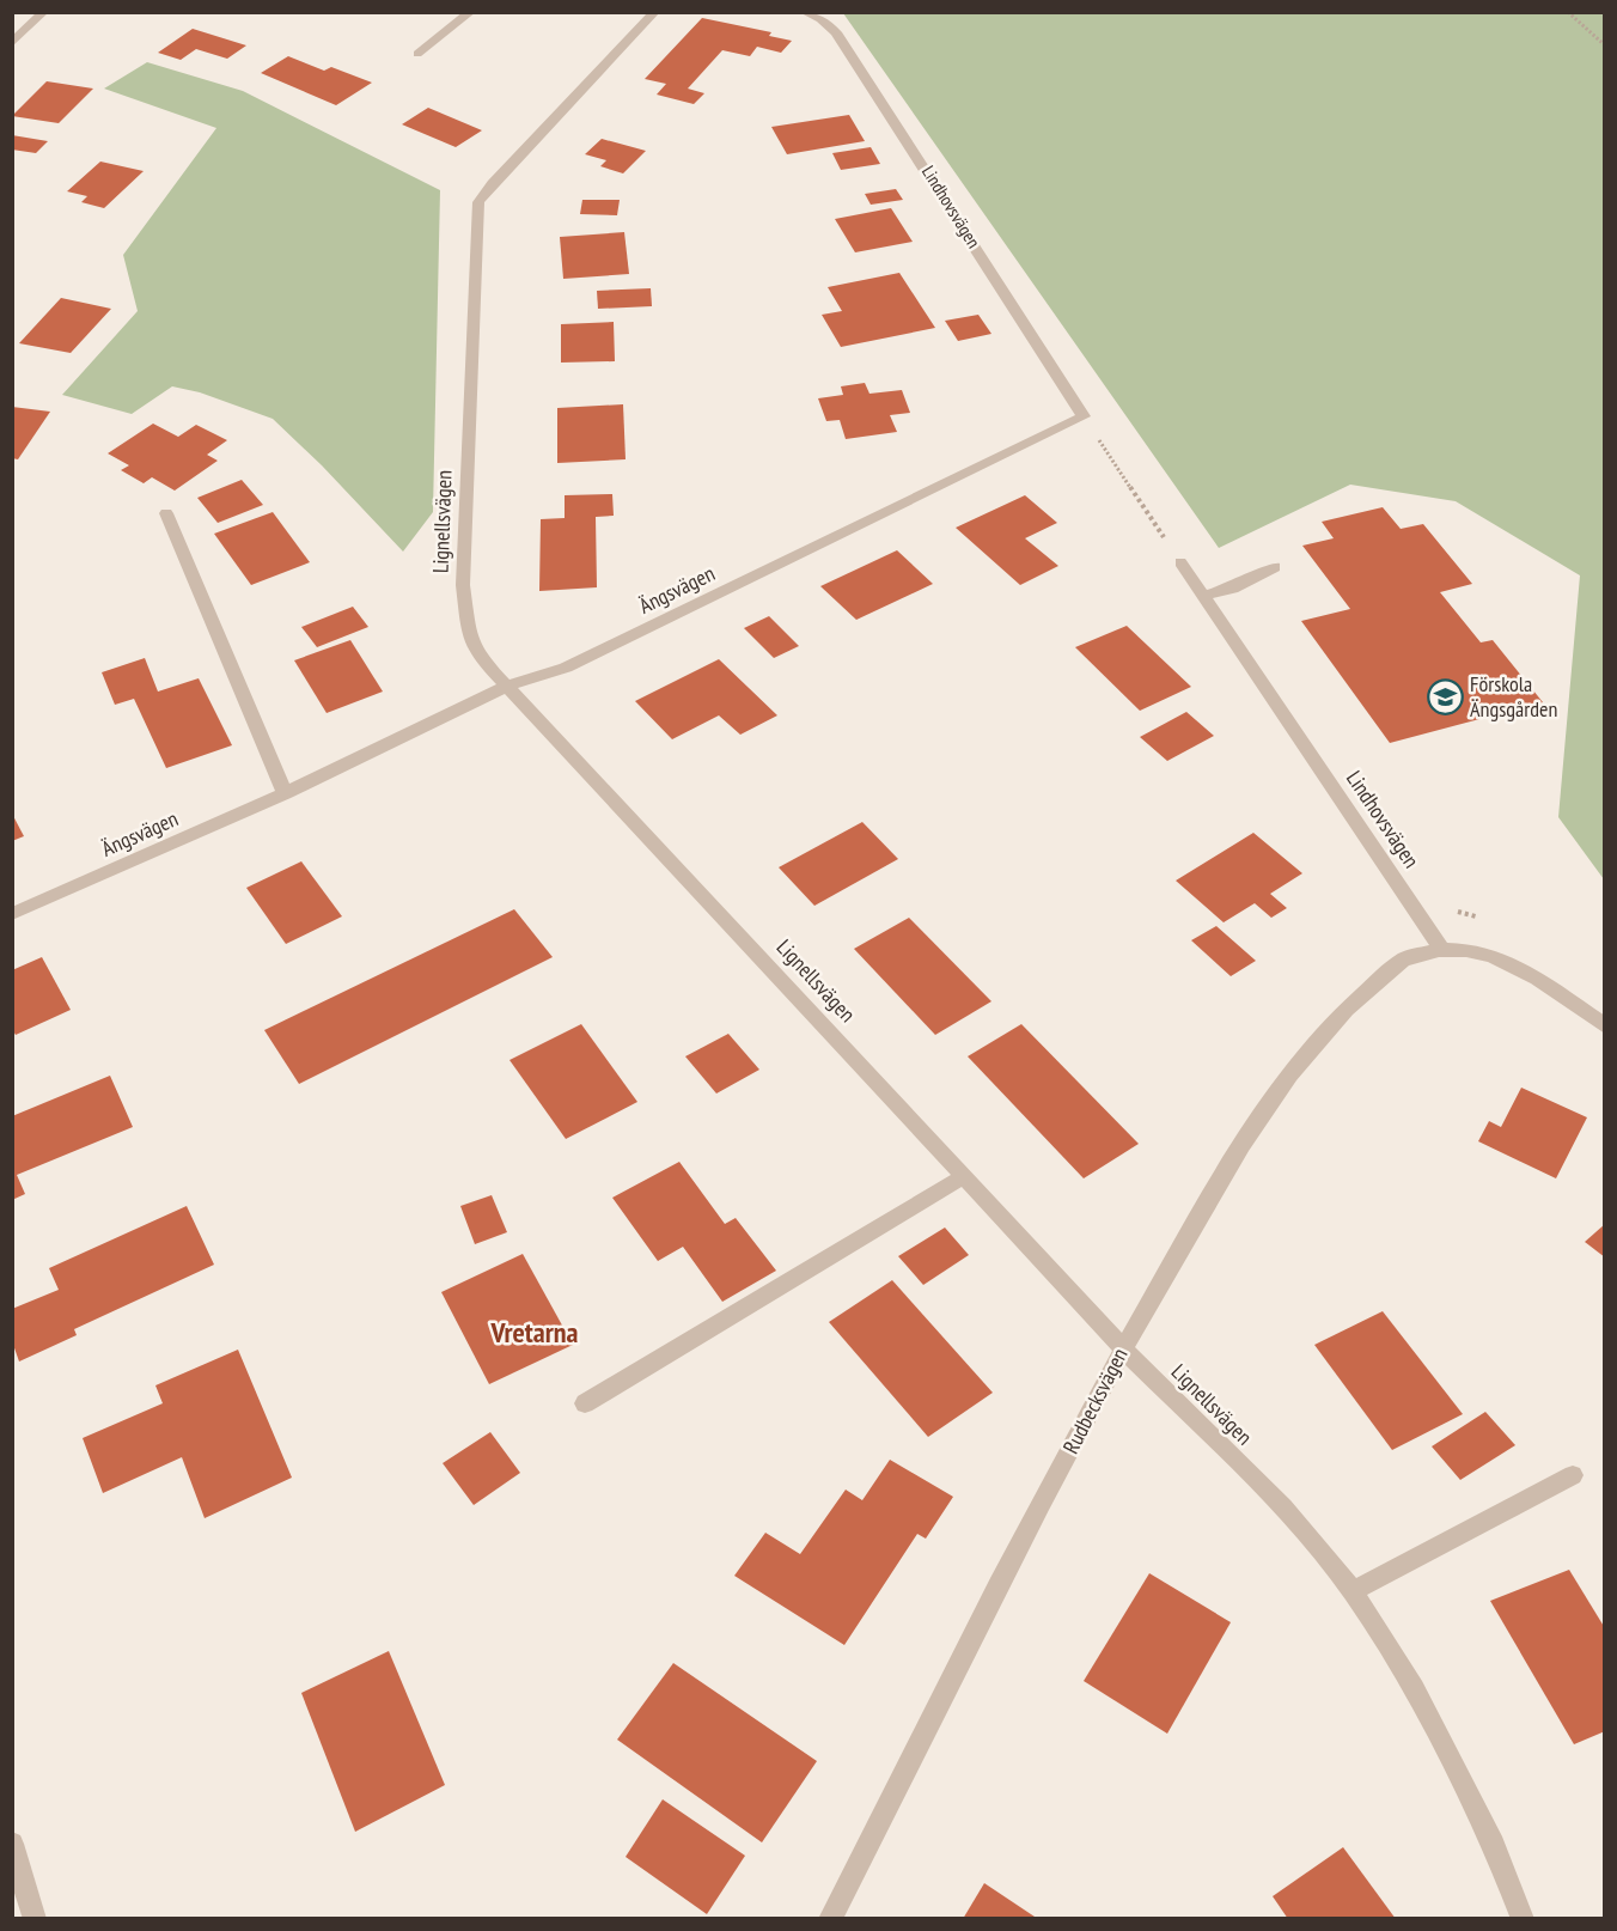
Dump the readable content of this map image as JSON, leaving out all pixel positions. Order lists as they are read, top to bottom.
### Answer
{
  "streets": {
    "street": [
      "Lindhovsvägen",
      "Lignellsvägen",
      "Ängsvägen",
      "Rudbecksvägen"
    ]
  },
  "crossings": [
    ["Lindhovsvägen", "Ängsvägen"],
    ["Lindhovsvägen", "Rudbecksvägen"],
    ["Lignellsvägen", "Ängsvägen"],
    ["Lignellsvägen", "Rudbecksvägen"]
  ],
  "districts": ["Vretarna"],
  "places": {
    "school or university": ["Förskola Ängsgården"]
  }
}
